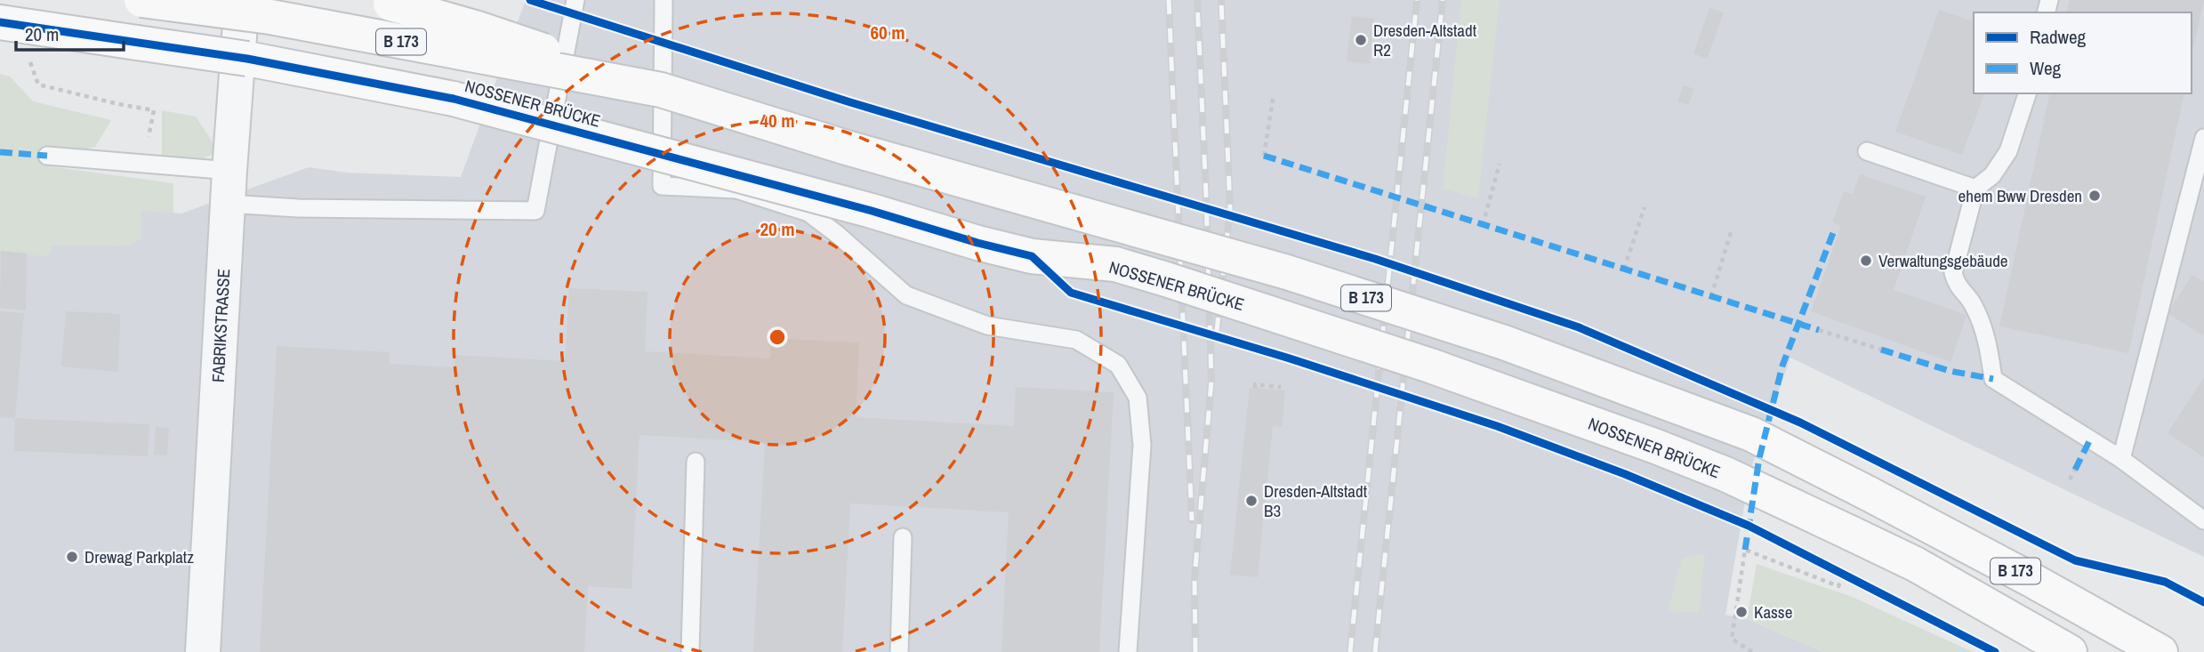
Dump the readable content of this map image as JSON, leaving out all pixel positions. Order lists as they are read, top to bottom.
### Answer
{
  "streets": {
    "main road": ["B 173", "NOSSENER BRÜCKE"],
    "street": ["FABRIKSTRASSE"]
  },
  "places": [
    "Dresden-Altstadt R2",
    "ehem Bww Dresden",
    "Verwaltungsgebäude",
    "Dresden-Altstadt B3",
    "Drewag Parkplatz",
    "Kasse"
  ],
  "legend": ["Radweg", "Weg"],
  "scale_bar": "20 m",
  "rings": ["60 m", "40 m", "20 m"]
}
